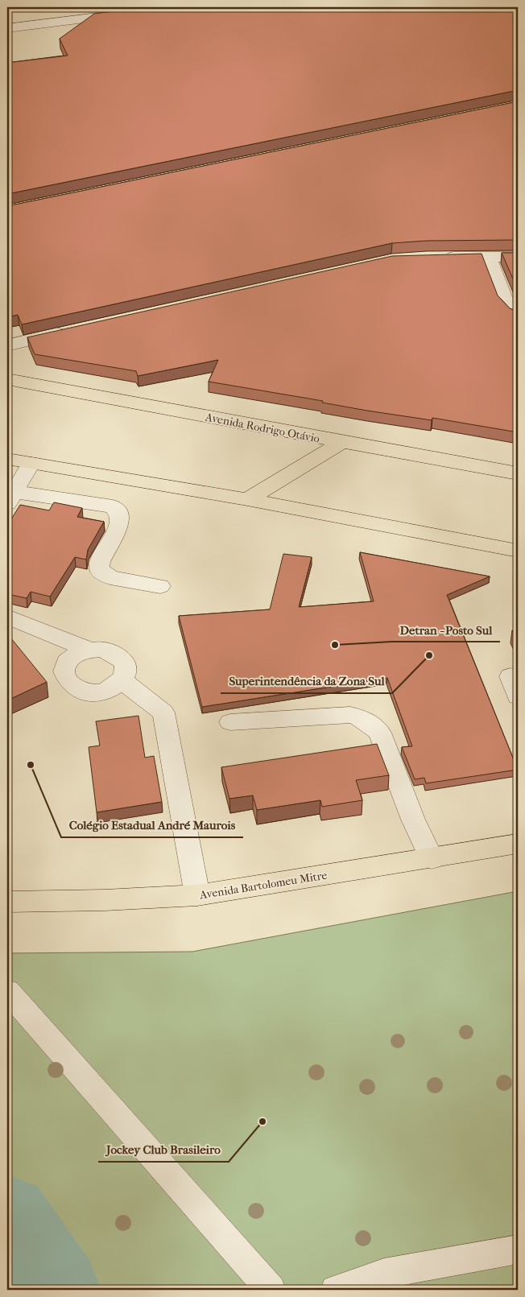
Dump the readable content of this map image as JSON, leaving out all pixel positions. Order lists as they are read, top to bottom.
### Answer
{
  "streets": {
    "main road": ["Avenida Rodrigo Otávio", "Avenida Bartolomeu Mitre"]
  },
  "places": [
    "Detran - Posto Sul",
    "Superintendência da Zona Sul",
    "Colégio Estadual André Maurois",
    "Jockey Club Brasileiro"
  ]
}
